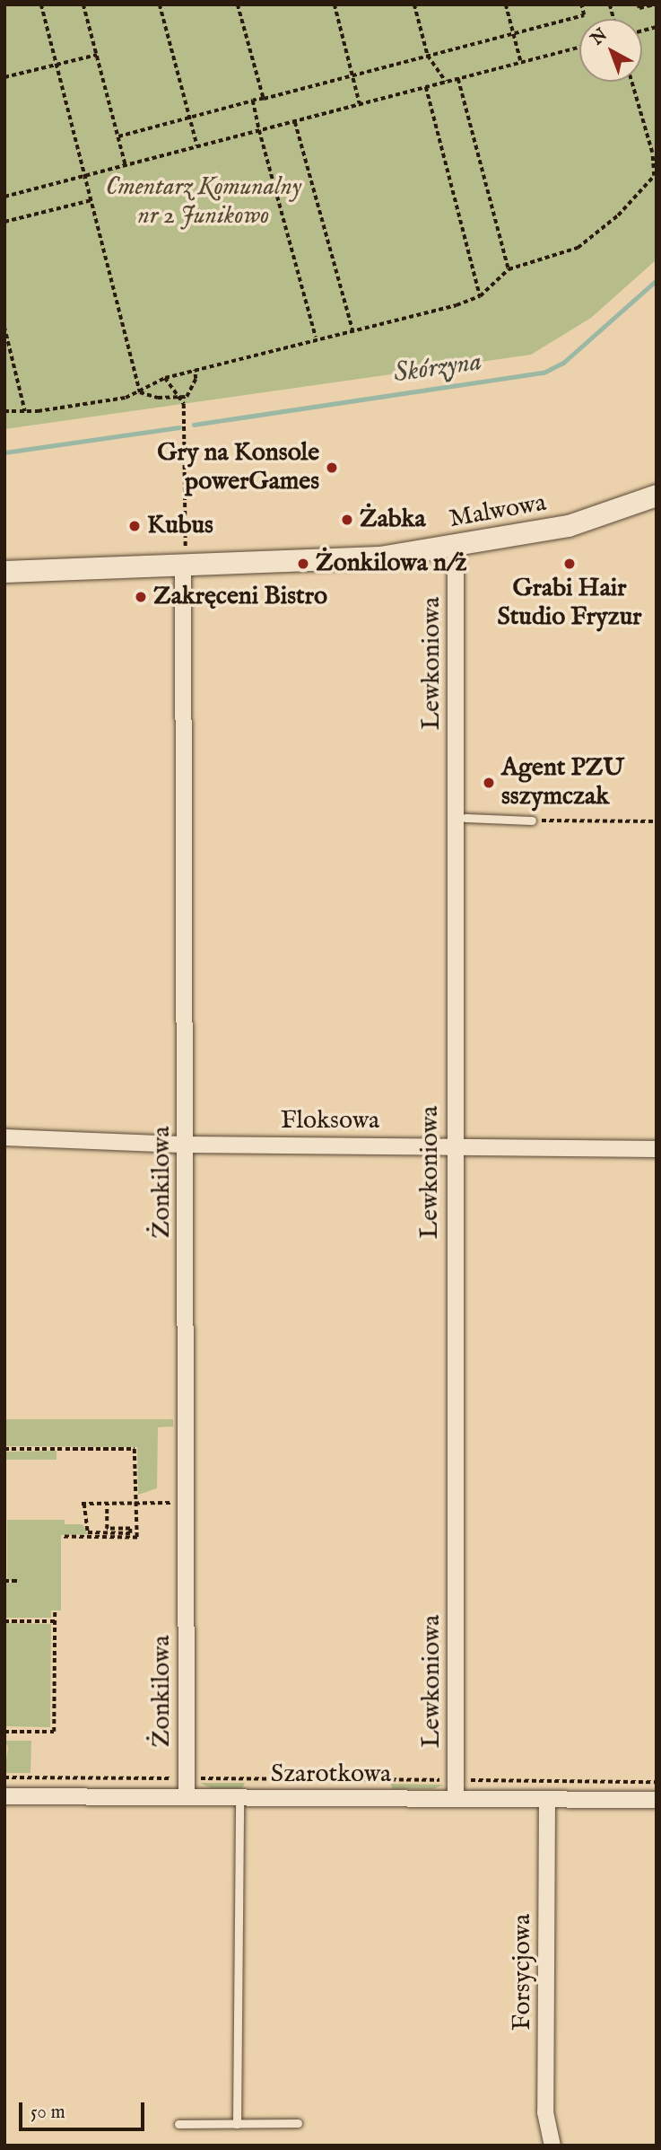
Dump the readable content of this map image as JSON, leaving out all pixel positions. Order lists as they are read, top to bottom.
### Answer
{
  "streets": {
    "street": [
      "Malwowa",
      "Lewkoniowa",
      "Floksowa",
      "Żonkilowa",
      "Szarotkowa",
      "Forsycjowa"
    ]
  },
  "crossings": [
    ["Malwowa", "Lewkoniowa"],
    ["Malwowa", "Żonkilowa"],
    ["Lewkoniowa", "Floksowa"],
    ["Lewkoniowa", "Szarotkowa"],
    ["Floksowa", "Żonkilowa"],
    ["Żonkilowa", "Szarotkowa"],
    ["Szarotkowa", "Forsycjowa"]
  ],
  "water": ["Skórzyna"],
  "parks": ["Cmentarz Komunalny nr 2 Junikowo"],
  "places": [
    "Gry na Konsole powerGames",
    "Żabka",
    "Kubus",
    "Żonkilowa n/ż",
    "Grabi Hair Studio Fryzur",
    "Zakręceni Bistro",
    "Agent PZU sszymczak"
  ],
  "scale_bar": "50 m",
  "north": "top left"
}
